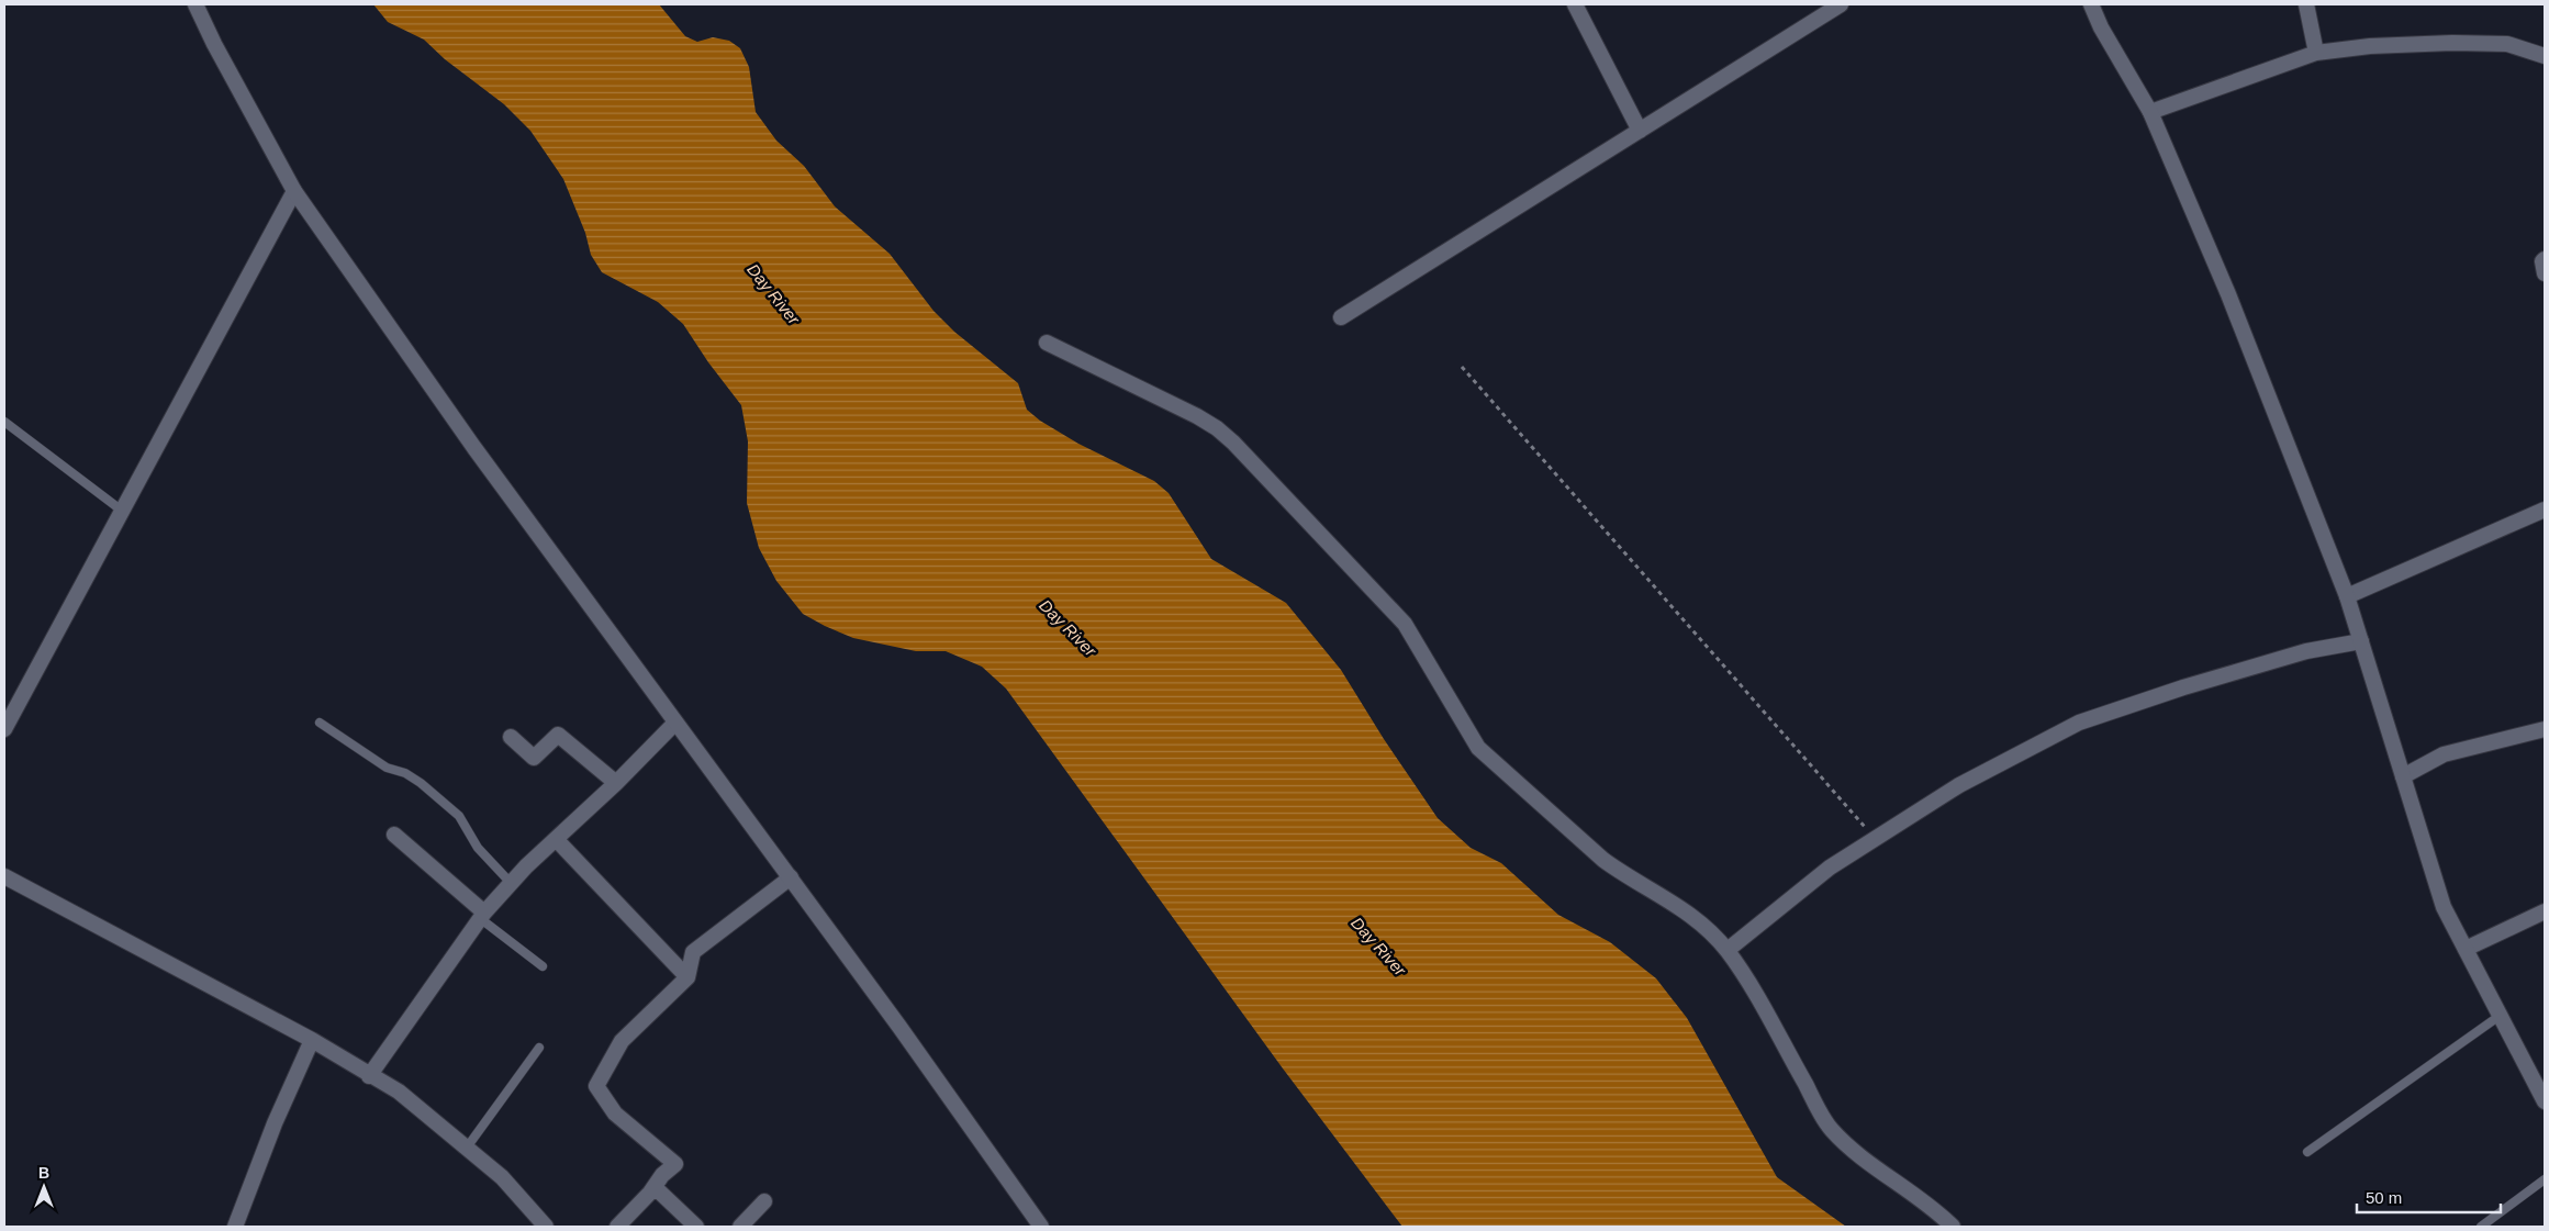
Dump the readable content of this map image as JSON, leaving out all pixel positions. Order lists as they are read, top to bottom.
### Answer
{
  "water": ["Day River"],
  "scale_bar": "50 m",
  "north": "top"
}
